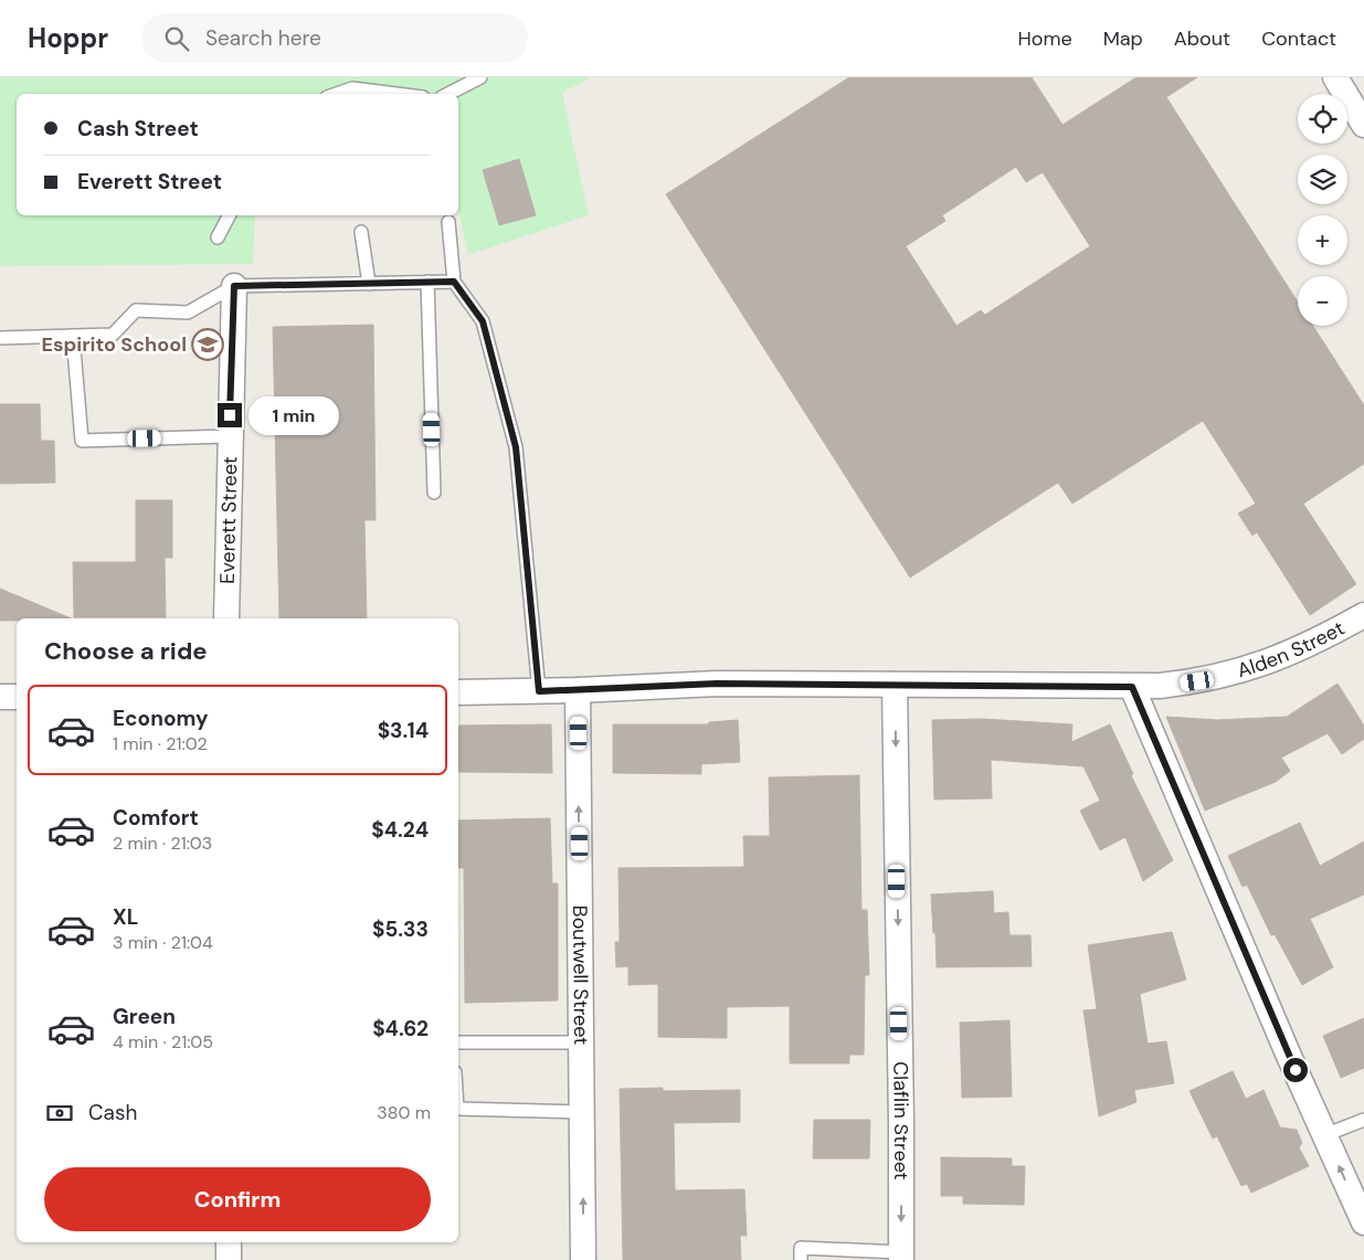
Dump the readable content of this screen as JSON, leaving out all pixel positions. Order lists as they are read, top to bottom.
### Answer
{
  "streets": {
    "street": [
      "Everett Street",
      "Alden Street",
      "Boutwell Street",
      "Claflin Street"
    ]
  },
  "crossings": [
    ["Alden Street", "Boutwell Street"],
    ["Alden Street", "Claflin Street"]
  ],
  "one_way": ["Boutwell Street", "Claflin Street"],
  "places": {
    "school or university": ["Espirito School"]
  },
  "page": {
    "header": "Hoppr",
    "search": "Search here",
    "nav": [
      "Home",
      "Map",
      "About",
      "Contact"
    ],
    "map_buttons": ["+", "−"],
    "banner": ["Cash Street", "Everett Street"],
    "bubble": "1 min",
    "heading": "Choose a ride",
    "list": [
      {
        "name": "Economy",
        "note": "1 min · 21:02",
        "value": "$3.14"
      },
      {
        "name": "Comfort",
        "note": "2 min · 21:03",
        "value": "$4.24"
      },
      {
        "name": "XL",
        "note": "3 min · 21:04",
        "value": "$5.33"
      },
      {
        "name": "Green",
        "note": "4 min · 21:05",
        "value": "$4.62"
      }
    ],
    "pay": ["Cash", "380 m"],
    "buttons": "Confirm"
  }
}
